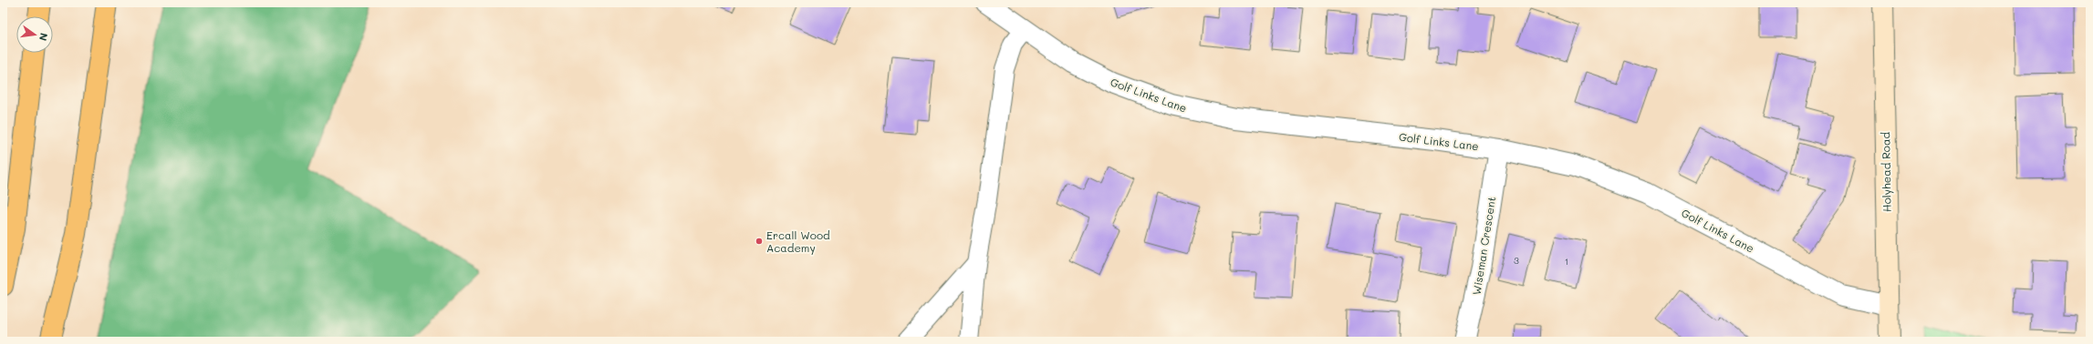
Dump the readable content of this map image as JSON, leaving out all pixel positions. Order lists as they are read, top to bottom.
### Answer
{
  "streets": {
    "main road": ["Holyhead Road"],
    "street": ["Golf Links Lane", "Wiseman Crescent"]
  },
  "crossings": [
    ["Golf Links Lane", "Holyhead Road"],
    ["Golf Links Lane", "Wiseman Crescent"]
  ],
  "places": ["Ercall Wood Academy"],
  "house_numbers": ["3", "1"],
  "north": "right"
}
